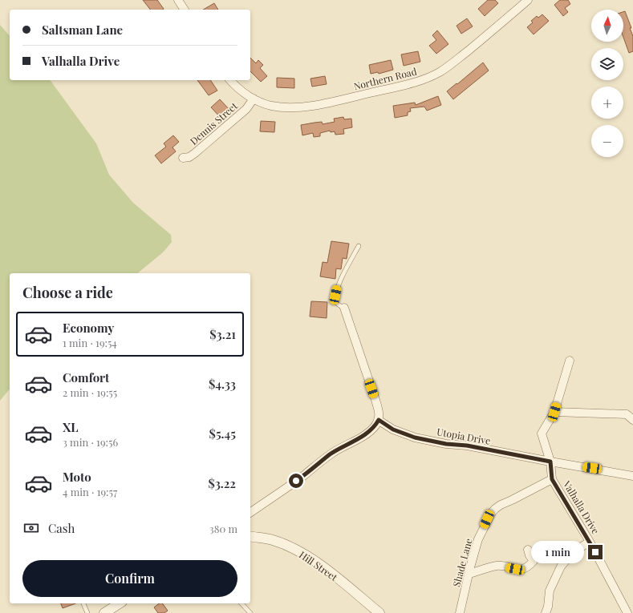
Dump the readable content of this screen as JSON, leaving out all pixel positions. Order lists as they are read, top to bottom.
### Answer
{
  "streets": {
    "street": [
      "Northern Road",
      "Dennis Street",
      "Utopia Drive",
      "Valhalla Drive",
      "Shade Lane",
      "Hill Street"
    ]
  },
  "crossings": [
    ["Northern Road", "Dennis Street"],
    ["Utopia Drive", "Valhalla Drive"],
    ["Valhalla Drive", "Shade Lane"]
  ],
  "north": "top",
  "page": {
    "map_buttons": ["+", "−"],
    "banner": ["Saltsman Lane", "Valhalla Drive"],
    "heading": "Choose a ride",
    "list": [
      {
        "name": "Economy",
        "note": "1 min · 19:54",
        "value": "$3.21"
      },
      {
        "name": "Comfort",
        "note": "2 min · 19:55",
        "value": "$4.33"
      },
      {
        "name": "XL",
        "note": "3 min · 19:56",
        "value": "$5.45"
      },
      {
        "name": "Moto",
        "note": "4 min · 19:57",
        "value": "$3.22"
      }
    ],
    "pay": ["Cash", "380 m"],
    "bubble": "1 min",
    "buttons": "Confirm"
  }
}
